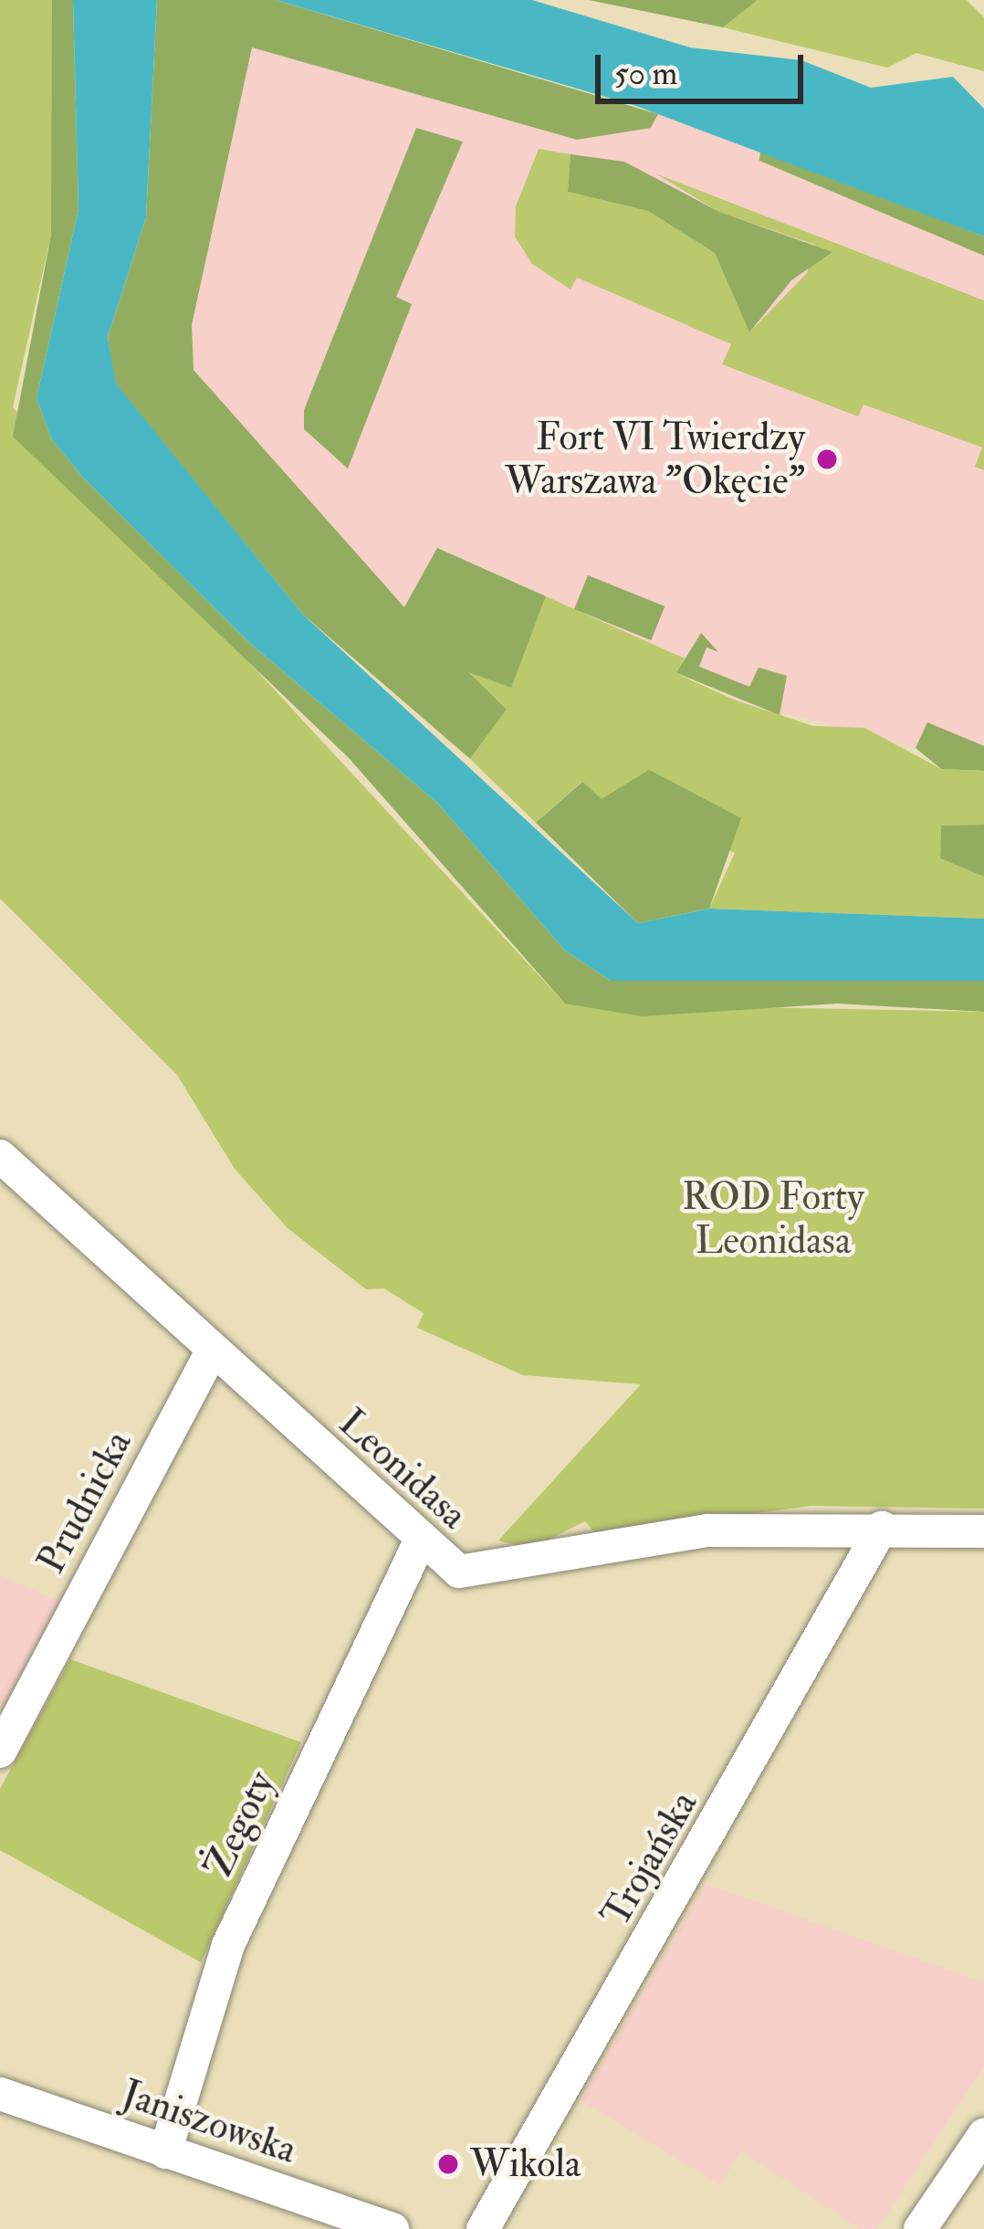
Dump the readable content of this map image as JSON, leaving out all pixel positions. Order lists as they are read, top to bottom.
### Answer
{
  "streets": {
    "street": [
      "Leonidasa",
      "Prudnicka",
      "Żegoty",
      "Trojańska",
      "Janiszowska"
    ]
  },
  "crossings": [
    ["Leonidasa", "Prudnicka"],
    ["Leonidasa", "Żegoty"],
    ["Leonidasa", "Trojańska"],
    ["Żegoty", "Janiszowska"]
  ],
  "parks": ["ROD Forty Leonidasa"],
  "places": ["Fort VI Twierdzy Warszawa \"Okęcie\"", "Wikola"],
  "scale_bar": "50 m"
}
